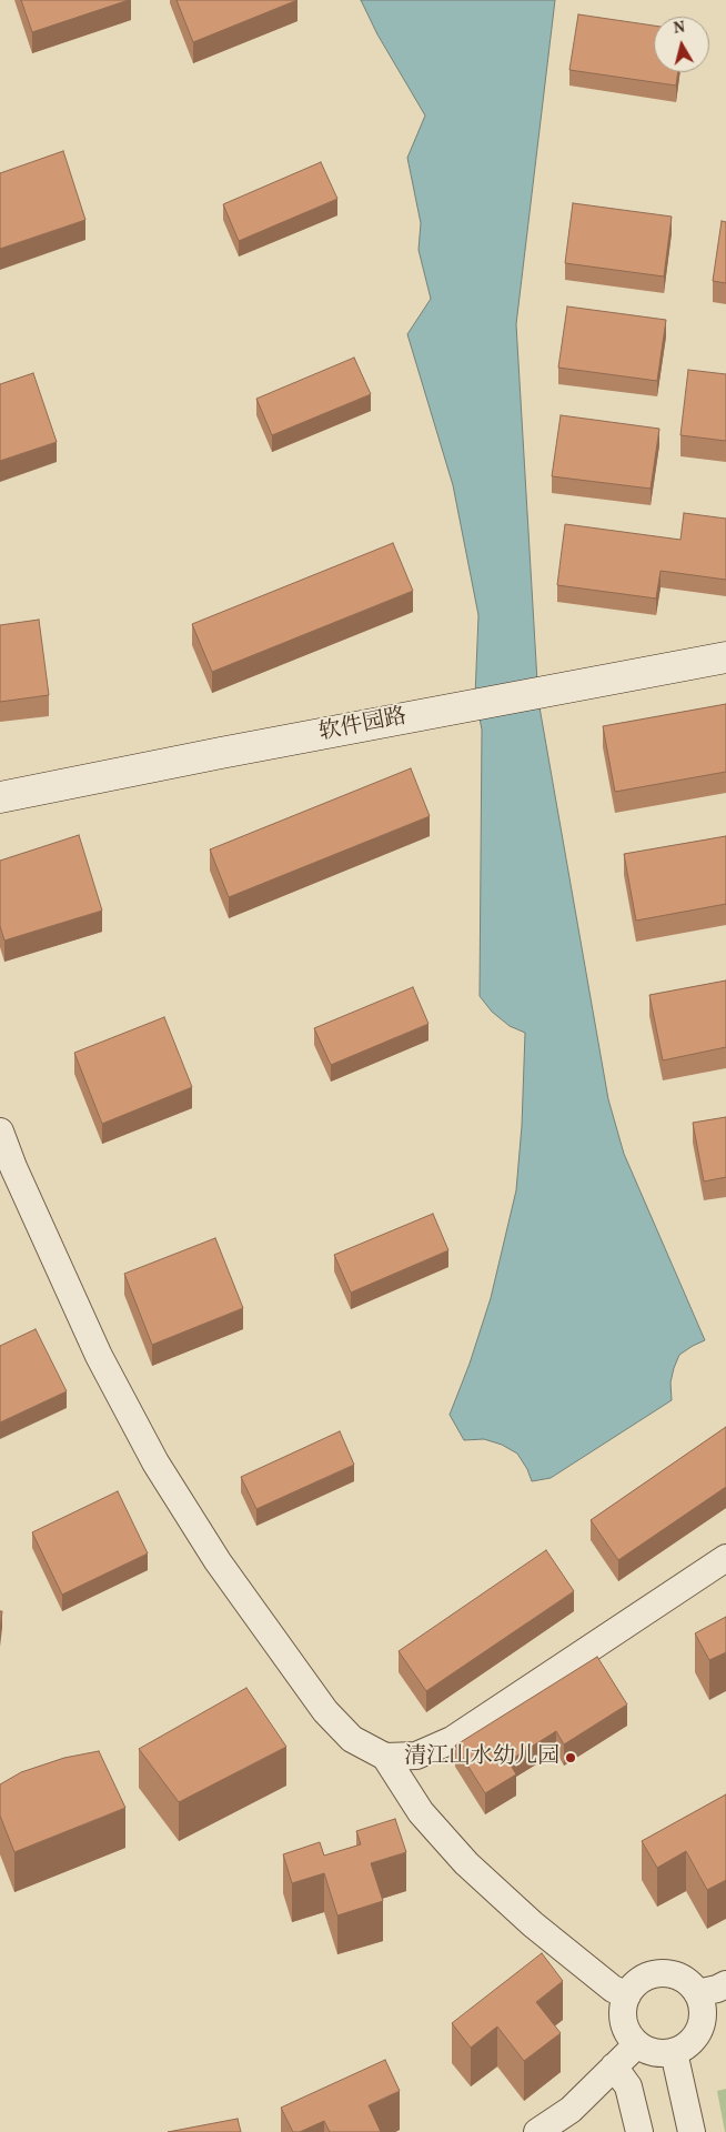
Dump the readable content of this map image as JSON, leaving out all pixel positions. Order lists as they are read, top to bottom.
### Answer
{
  "streets": {
    "main road": ["软件园路"]
  },
  "places": ["清江山水幼儿园"],
  "north": "top"
}
